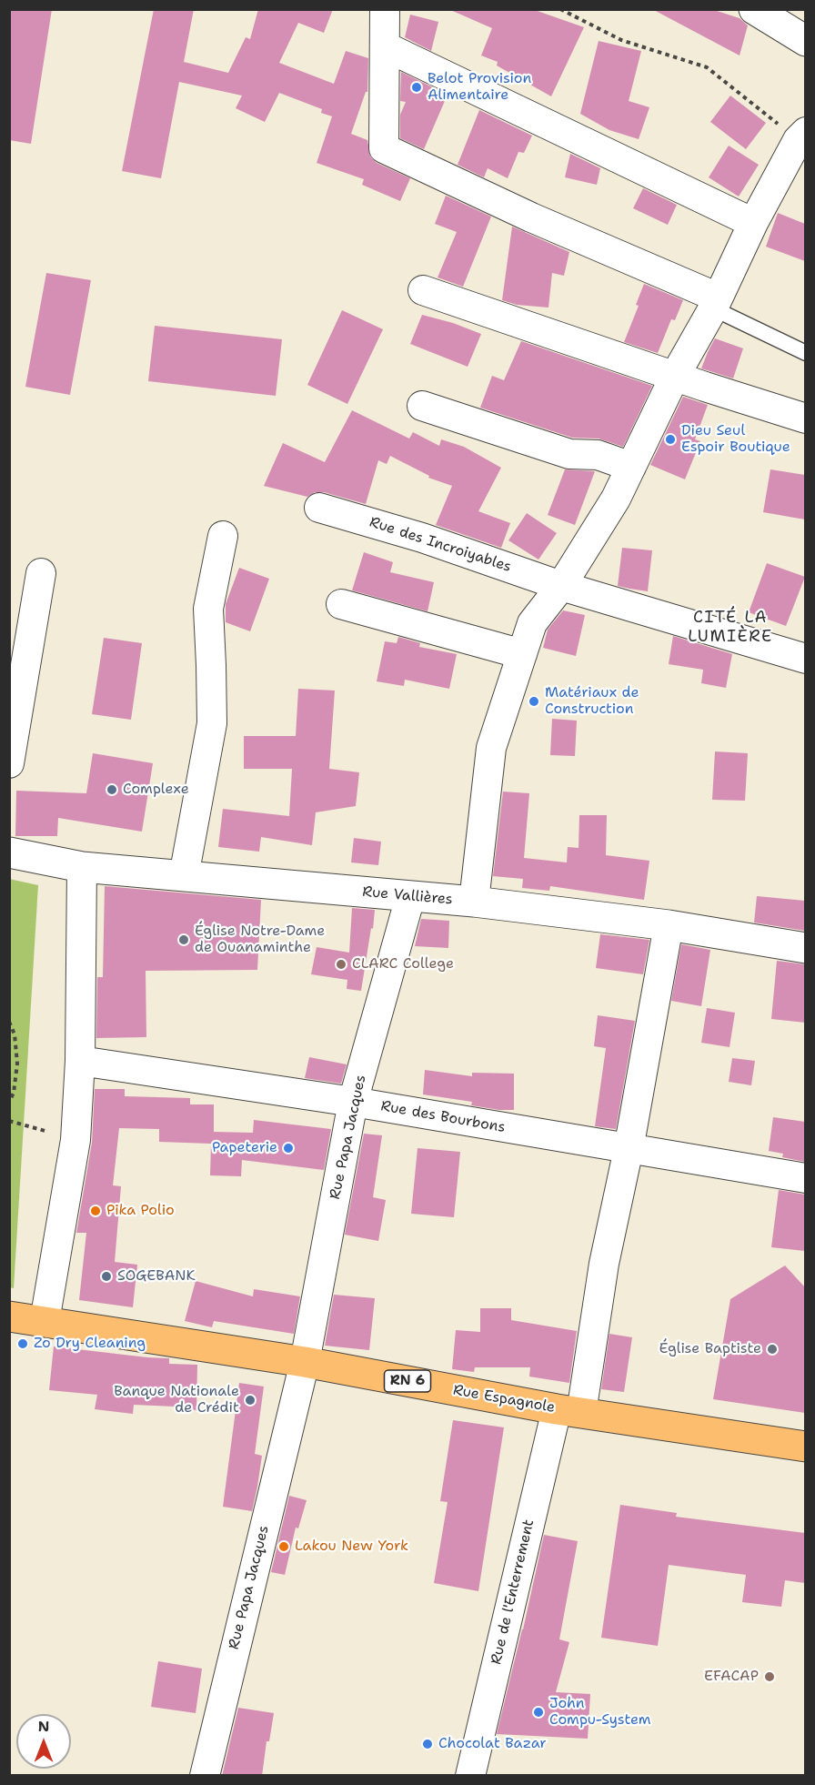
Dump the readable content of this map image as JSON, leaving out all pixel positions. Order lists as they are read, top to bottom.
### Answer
{
  "streets": {
    "main road": ["RN 6", "Rue Espagnole"],
    "street": [
      "Rue des Incroiyables",
      "Rue Vallières",
      "Rue des Bourbons",
      "Rue Papa Jacques",
      "Rue de l'Enterrement"
    ]
  },
  "crossings": [
    ["Rue Vallières", "Rue Papa Jacques"],
    ["Rue Vallières", "Rue de l'Enterrement"],
    ["Rue des Bourbons", "Rue Papa Jacques"],
    ["Rue des Bourbons", "Rue de l'Enterrement"],
    ["Rue Papa Jacques", "Rue Espagnole"],
    ["Rue Espagnole", "Rue de l'Enterrement"]
  ],
  "districts": ["CITÉ LA LUMIÈRE"],
  "places": [
    "Belot Provision Alimentaire",
    "Dieu Seul Espoir Boutique",
    "Matériaux de Construction",
    "Complexe",
    "Église Notre-Dame de Ouanaminthe",
    "CLARC College",
    "Papeterie",
    "Pika Polio",
    "SOGEBANK",
    "Zo Dry Cleaning",
    "Église Baptiste",
    "Banque Nationale de Crédit",
    "Lakou New York",
    "EFACAP",
    "John Compu-System",
    "Chocolat Bazar"
  ],
  "north": "top"
}
